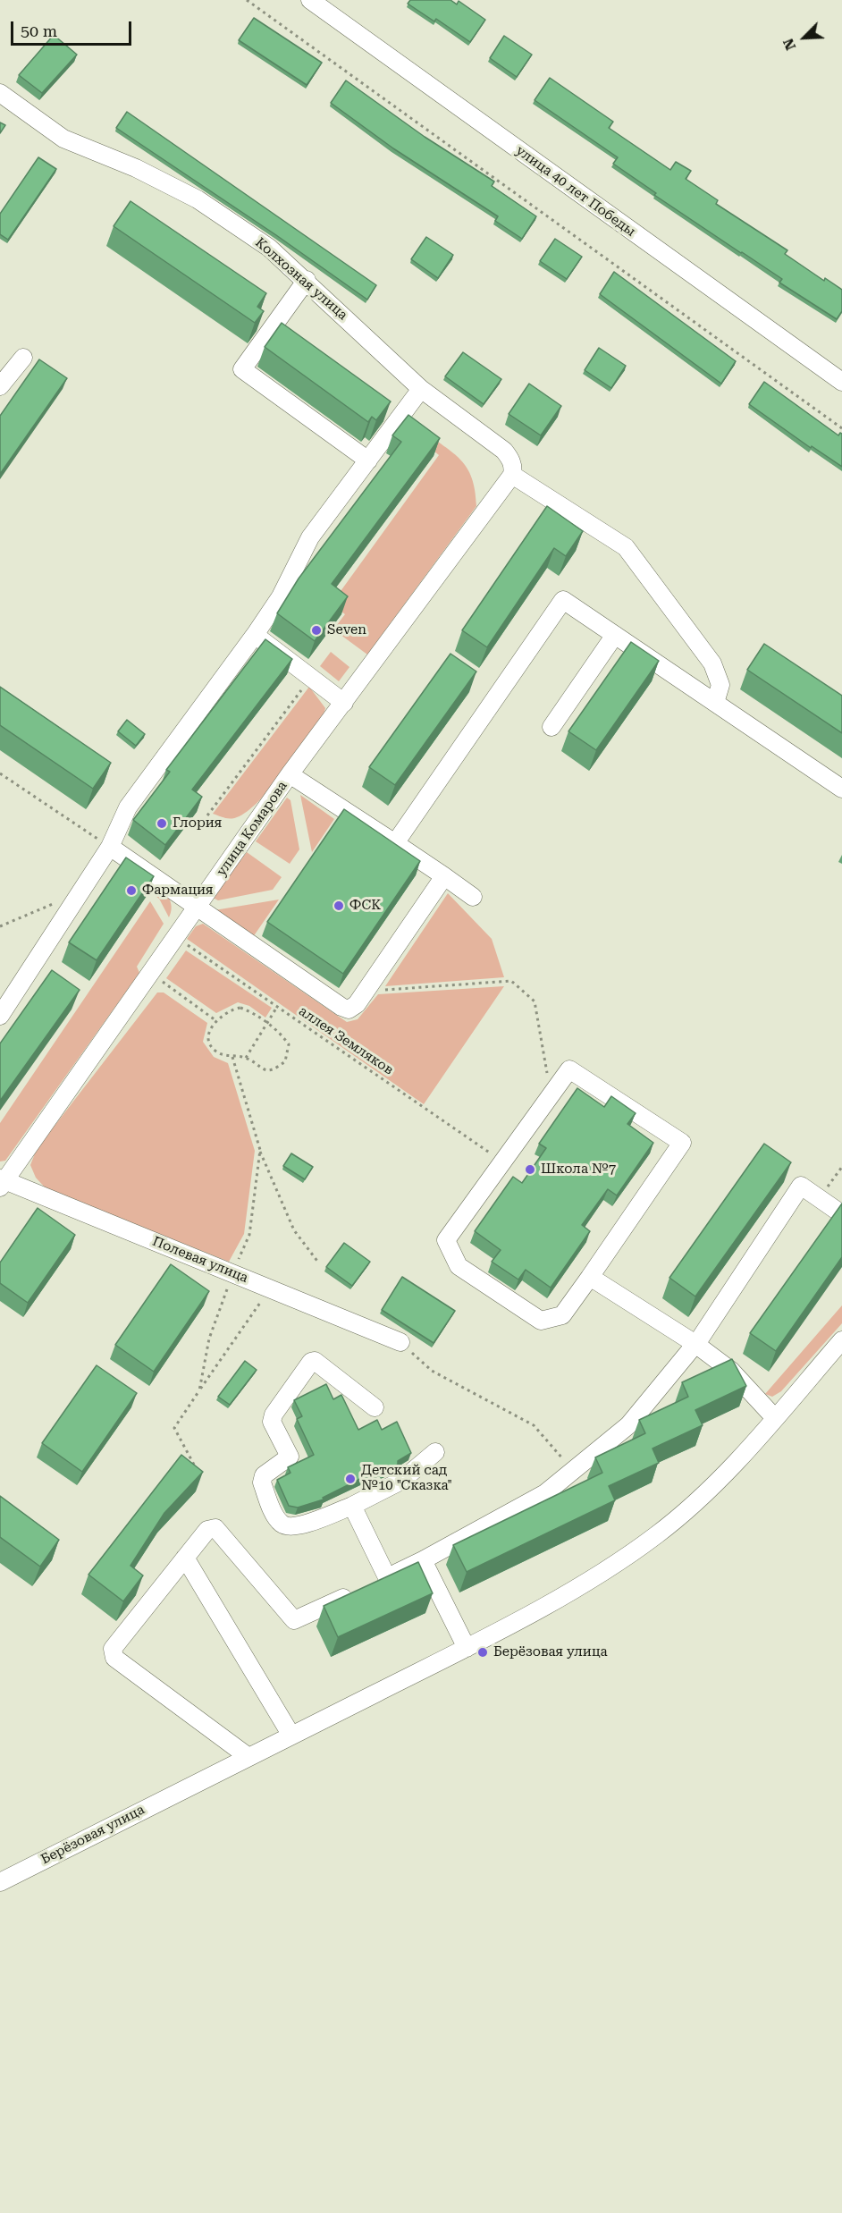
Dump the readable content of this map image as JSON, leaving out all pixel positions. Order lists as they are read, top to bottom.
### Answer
{
  "streets": {
    "street": [
      "улица 40 лет Победы",
      "Колхозная улица",
      "улица Комарова",
      "Полевая улица",
      "Берёзовая улица"
    ],
    "path": ["аллея Земляков"]
  },
  "crossings": [
    ["Колхозная улица", "улица Комарова"],
    ["улица Комарова", "аллея Земляков"],
    ["улица Комарова", "Полевая улица"]
  ],
  "places": [
    "Seven",
    "Глория",
    "Фармация",
    "ФСК",
    "Школа №7",
    "Детский сад №10 \"Сказка\"",
    "Берёзовая улица"
  ],
  "scale_bar": "50 m",
  "north": "bottom left"
}
